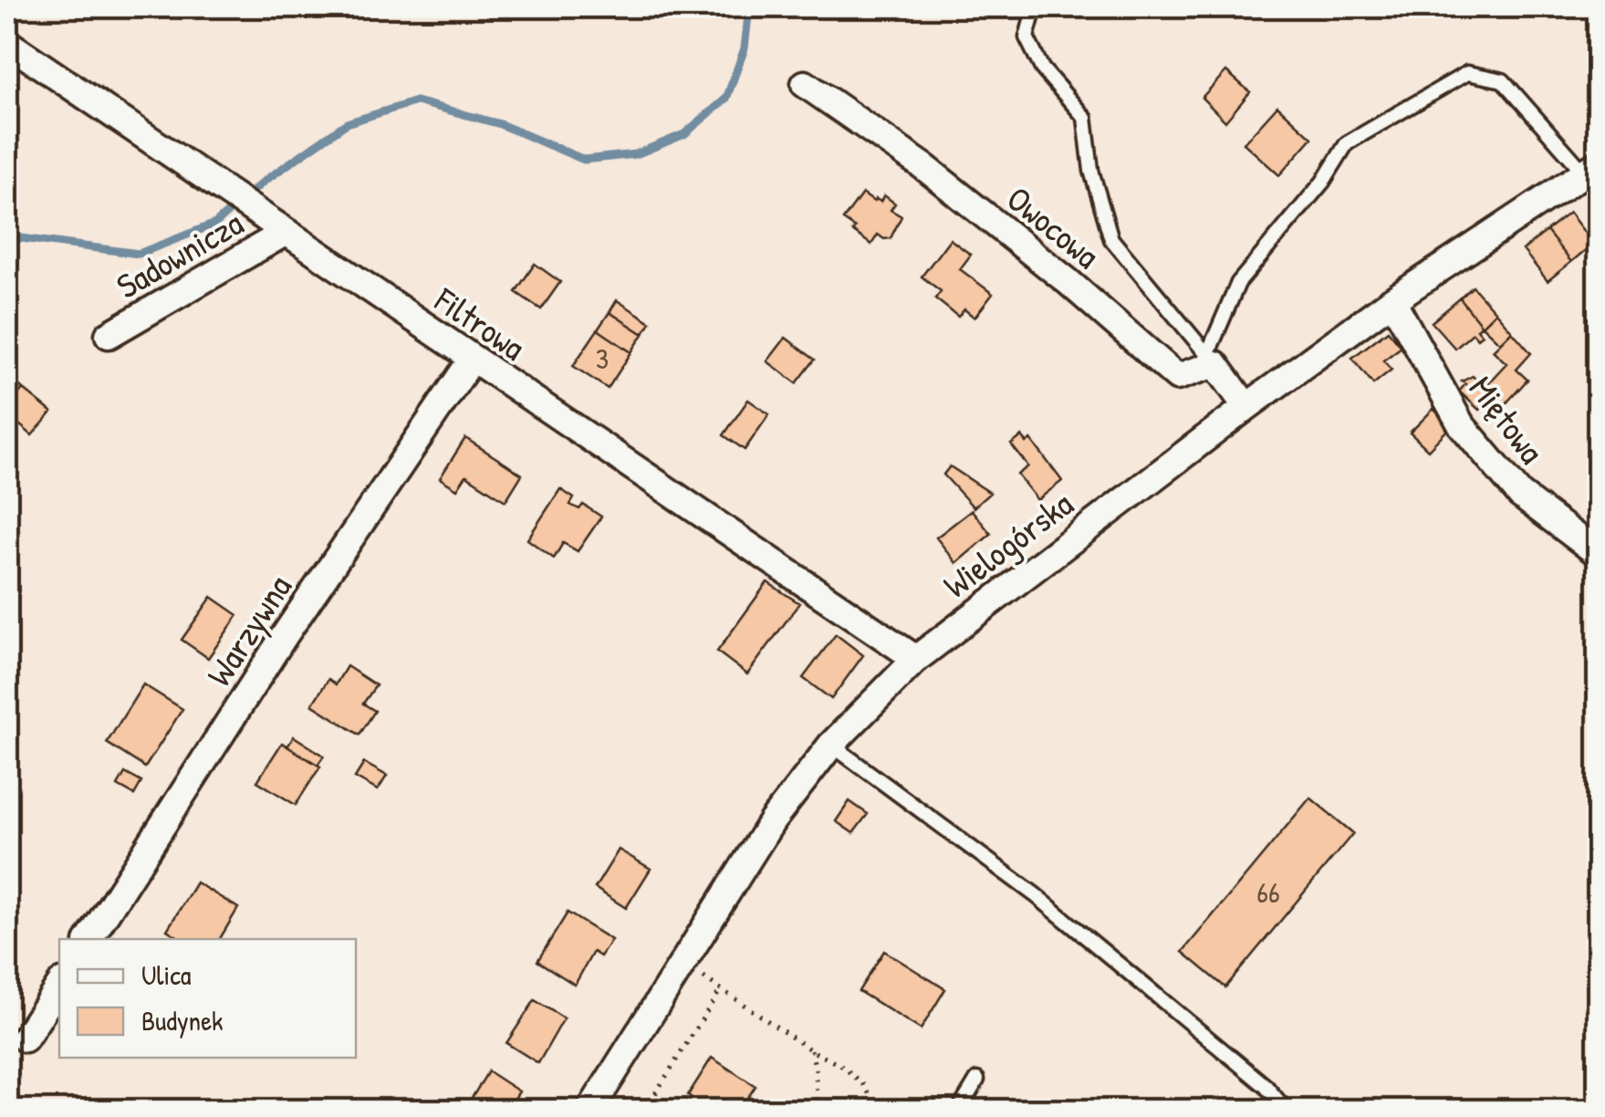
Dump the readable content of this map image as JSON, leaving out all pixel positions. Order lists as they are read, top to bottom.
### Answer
{
  "streets": {
    "street": [
      "Owocowa",
      "Sadownicza",
      "Filtrowa",
      "Miętowa",
      "Wielogórska",
      "Warzywna"
    ]
  },
  "crossings": [
    ["Sadownicza", "Filtrowa"],
    ["Filtrowa", "Wielogórska"],
    ["Filtrowa", "Warzywna"],
    ["Miętowa", "Wielogórska"]
  ],
  "house_numbers": ["3", "66"],
  "legend": ["Ulica", "Budynek"]
}
